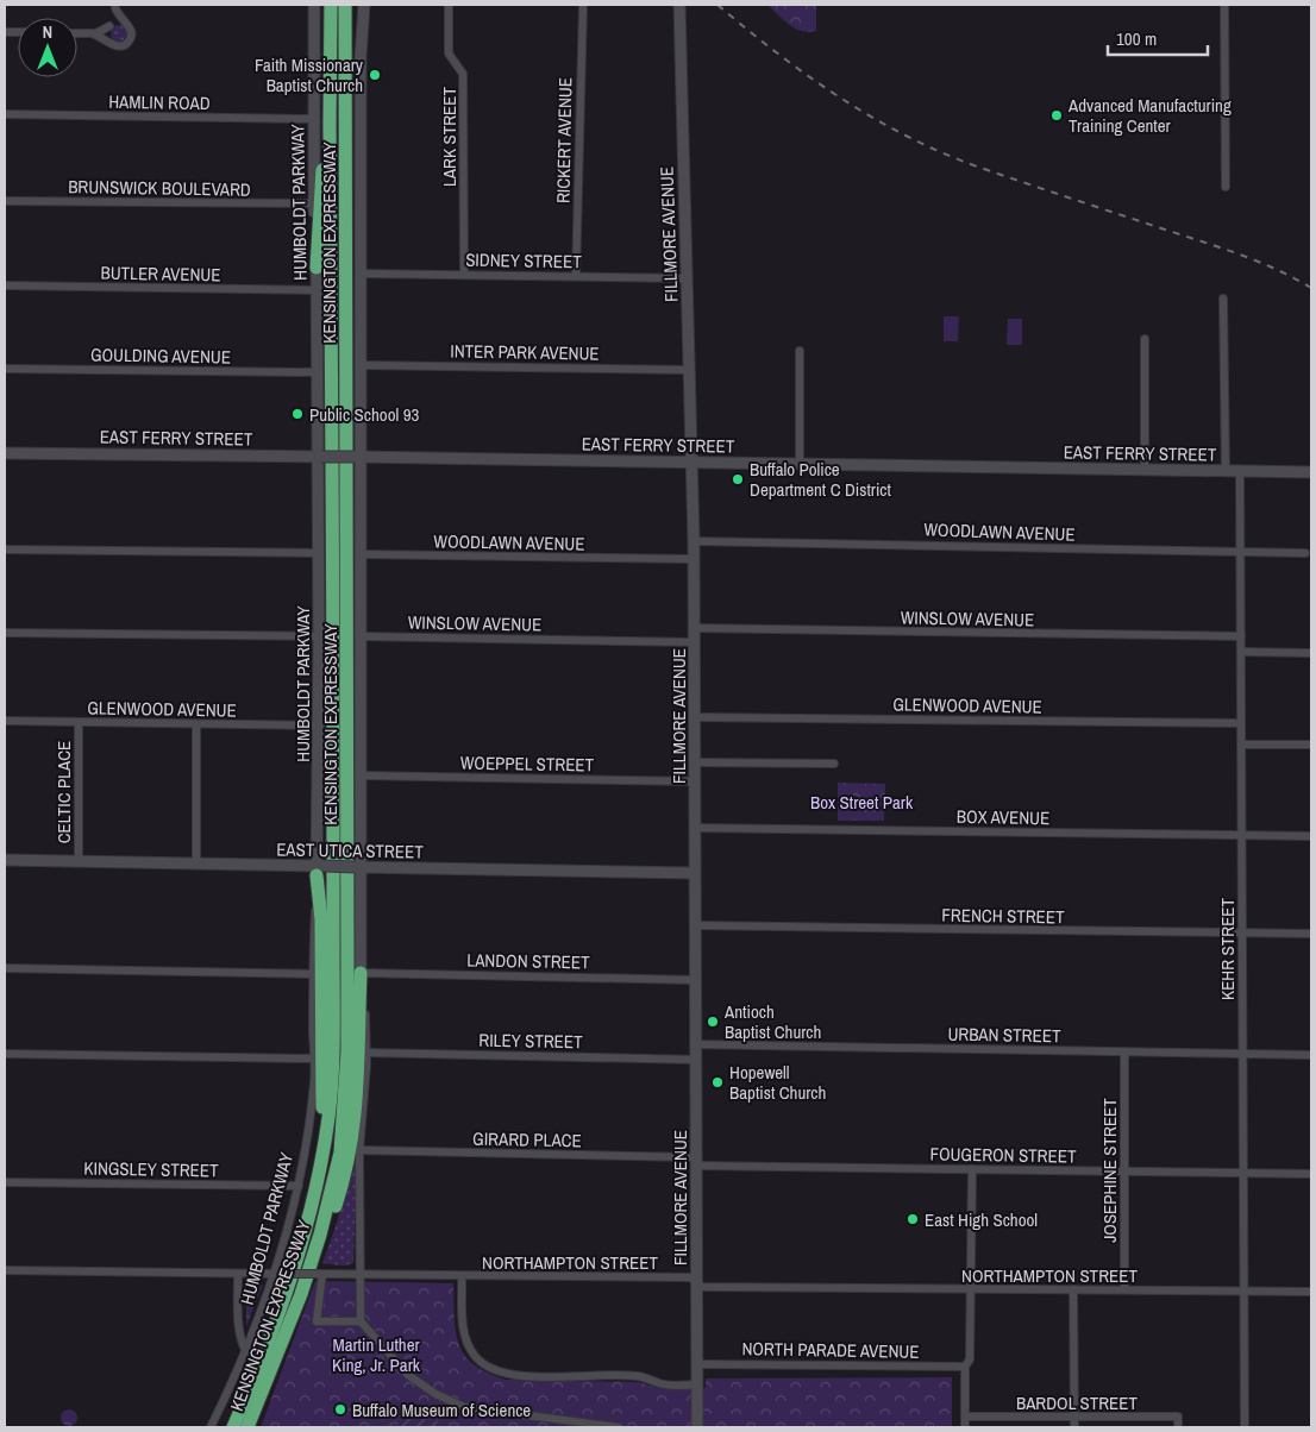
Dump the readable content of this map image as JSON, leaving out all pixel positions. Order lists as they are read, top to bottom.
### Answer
{
  "streets": {
    "highway": ["KENSINGTON EXPRESSWAY"],
    "street": [
      "HAMLIN ROAD",
      "LARK STREET",
      "RICKERT AVENUE",
      "BRUNSWICK BOULEVARD",
      "HUMBOLDT PARKWAY",
      "FILLMORE AVENUE",
      "SIDNEY STREET",
      "BUTLER AVENUE",
      "INTER PARK AVENUE",
      "GOULDING AVENUE",
      "EAST FERRY STREET",
      "WOODLAWN AVENUE",
      "WINSLOW AVENUE",
      "GLENWOOD AVENUE",
      "WOEPPEL STREET",
      "CELTIC PLACE",
      "BOX AVENUE",
      "EAST UTICA STREET",
      "FRENCH STREET",
      "KEHR STREET",
      "LANDON STREET",
      "URBAN STREET",
      "RILEY STREET",
      "GIRARD PLACE",
      "FOUGERON STREET",
      "KINGSLEY STREET",
      "JOSEPHINE STREET",
      "NORTHAMPTON STREET",
      "NORTH PARADE AVENUE",
      "BARDOL STREET"
    ]
  },
  "crossings": [
    ["HAMLIN ROAD", "HUMBOLDT PARKWAY"],
    ["LARK STREET", "SIDNEY STREET"],
    ["RICKERT AVENUE", "SIDNEY STREET"],
    ["BRUNSWICK BOULEVARD", "HUMBOLDT PARKWAY"],
    ["HUMBOLDT PARKWAY", "BUTLER AVENUE"],
    ["HUMBOLDT PARKWAY", "GOULDING AVENUE"],
    ["HUMBOLDT PARKWAY", "EAST FERRY STREET"],
    ["HUMBOLDT PARKWAY", "GLENWOOD AVENUE"],
    ["HUMBOLDT PARKWAY", "EAST UTICA STREET"],
    ["HUMBOLDT PARKWAY", "KINGSLEY STREET"],
    ["HUMBOLDT PARKWAY", "NORTHAMPTON STREET"],
    ["FILLMORE AVENUE", "SIDNEY STREET"],
    ["FILLMORE AVENUE", "INTER PARK AVENUE"],
    ["FILLMORE AVENUE", "EAST FERRY STREET"],
    ["FILLMORE AVENUE", "WOODLAWN AVENUE"],
    ["FILLMORE AVENUE", "WINSLOW AVENUE"],
    ["FILLMORE AVENUE", "GLENWOOD AVENUE"],
    ["FILLMORE AVENUE", "WOEPPEL STREET"],
    ["FILLMORE AVENUE", "BOX AVENUE"],
    ["FILLMORE AVENUE", "EAST UTICA STREET"],
    ["FILLMORE AVENUE", "FRENCH STREET"],
    ["FILLMORE AVENUE", "LANDON STREET"],
    ["FILLMORE AVENUE", "URBAN STREET"],
    ["FILLMORE AVENUE", "RILEY STREET"],
    ["FILLMORE AVENUE", "GIRARD PLACE"],
    ["FILLMORE AVENUE", "FOUGERON STREET"],
    ["FILLMORE AVENUE", "NORTHAMPTON STREET"],
    ["FILLMORE AVENUE", "NORTH PARADE AVENUE"],
    ["EAST FERRY STREET", "KEHR STREET"],
    ["WOODLAWN AVENUE", "KEHR STREET"],
    ["WINSLOW AVENUE", "KEHR STREET"],
    ["GLENWOOD AVENUE", "CELTIC PLACE"],
    ["GLENWOOD AVENUE", "KEHR STREET"],
    ["CELTIC PLACE", "EAST UTICA STREET"],
    ["BOX AVENUE", "KEHR STREET"],
    ["FRENCH STREET", "KEHR STREET"],
    ["KEHR STREET", "URBAN STREET"],
    ["KEHR STREET", "FOUGERON STREET"],
    ["KEHR STREET", "NORTHAMPTON STREET"],
    ["URBAN STREET", "JOSEPHINE STREET"],
    ["GIRARD PLACE", "FOUGERON STREET"],
    ["FOUGERON STREET", "JOSEPHINE STREET"],
    ["JOSEPHINE STREET", "NORTHAMPTON STREET"]
  ],
  "parks": ["Box Street Park", "Martin Luther King, Jr. Park"],
  "places": [
    "Faith Missionary Baptist Church",
    "Advanced Manufacturing Training Center",
    "Public School 93",
    "Buffalo Police Department C District",
    "Antioch Baptist Church",
    "Hopewell Baptist Church",
    "East High School",
    "Buffalo Museum of Science"
  ],
  "scale_bar": "100 m",
  "north": "top"
}
